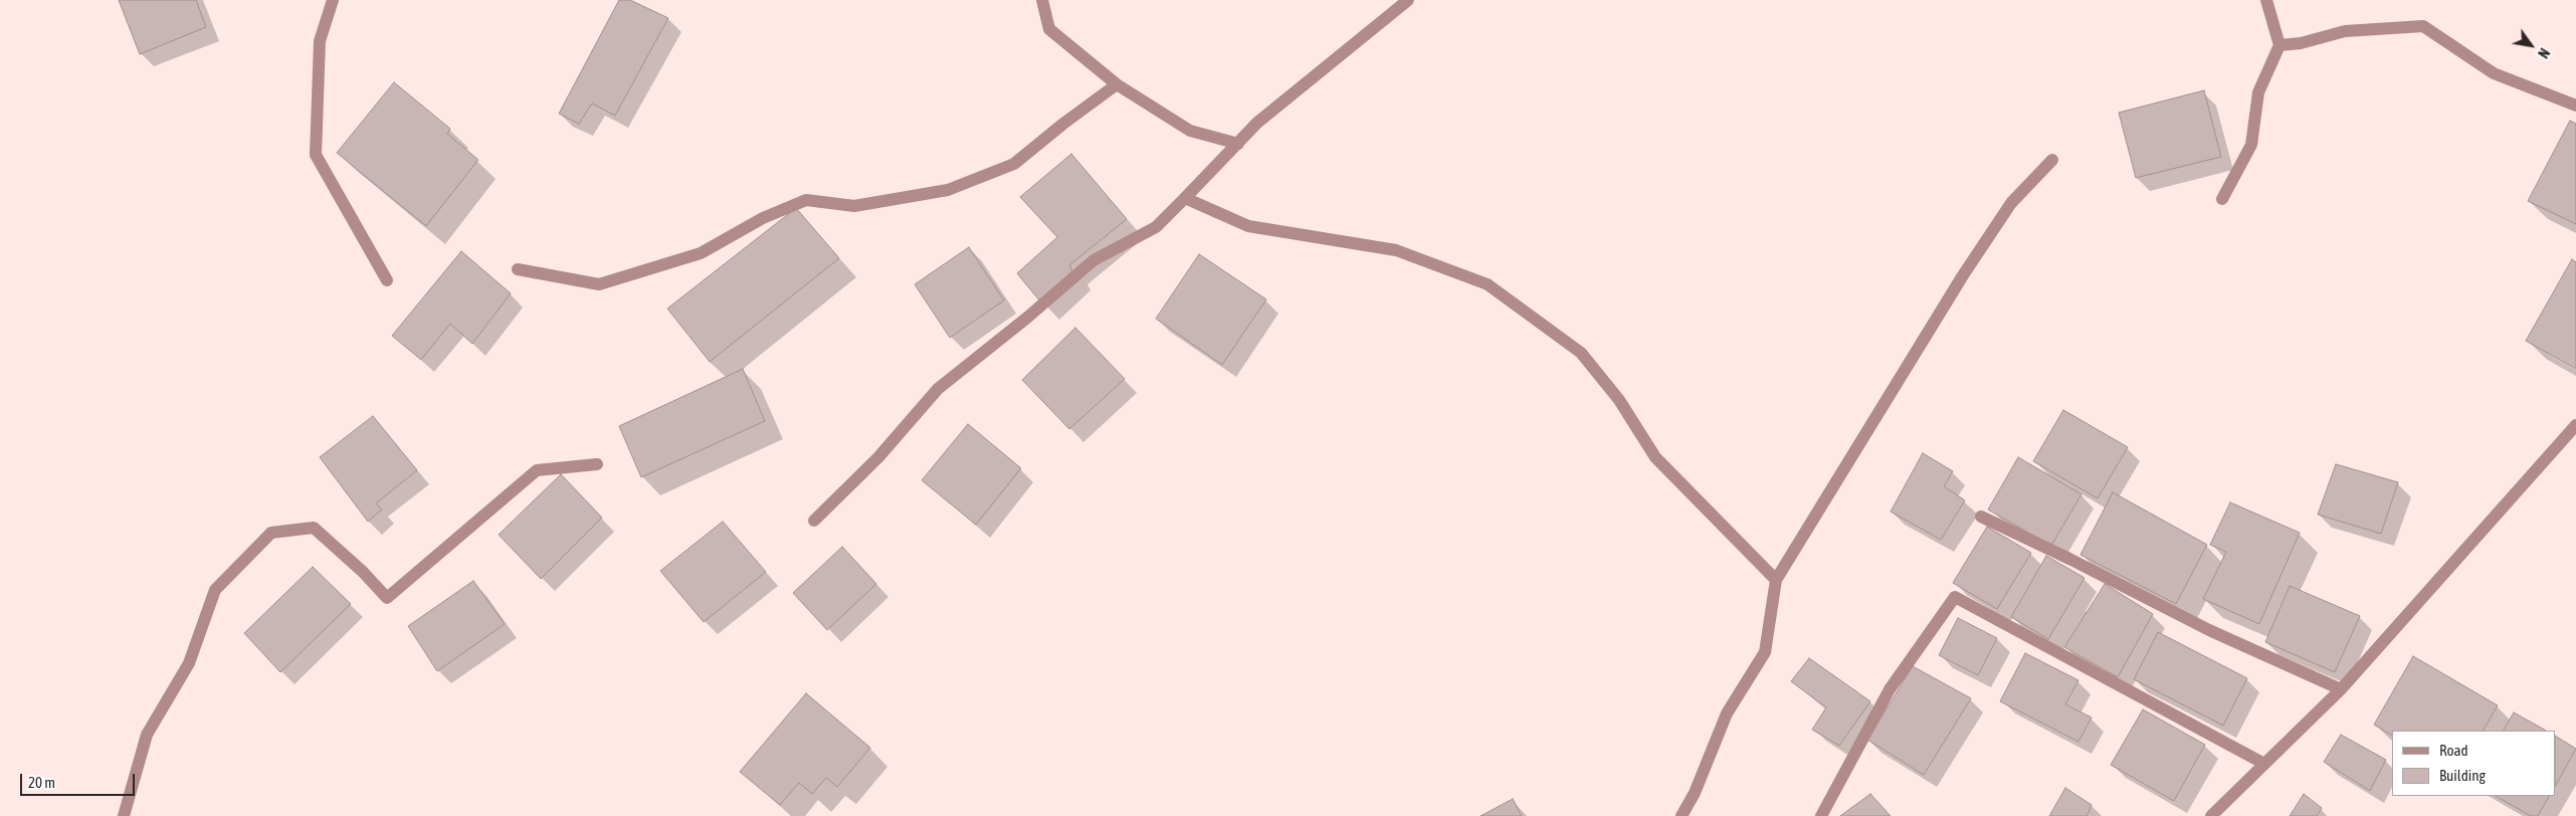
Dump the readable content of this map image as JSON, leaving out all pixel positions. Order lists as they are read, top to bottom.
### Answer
{
  "legend": ["Road", "Building"],
  "scale_bar": "20 m",
  "north": "bottom right"
}
